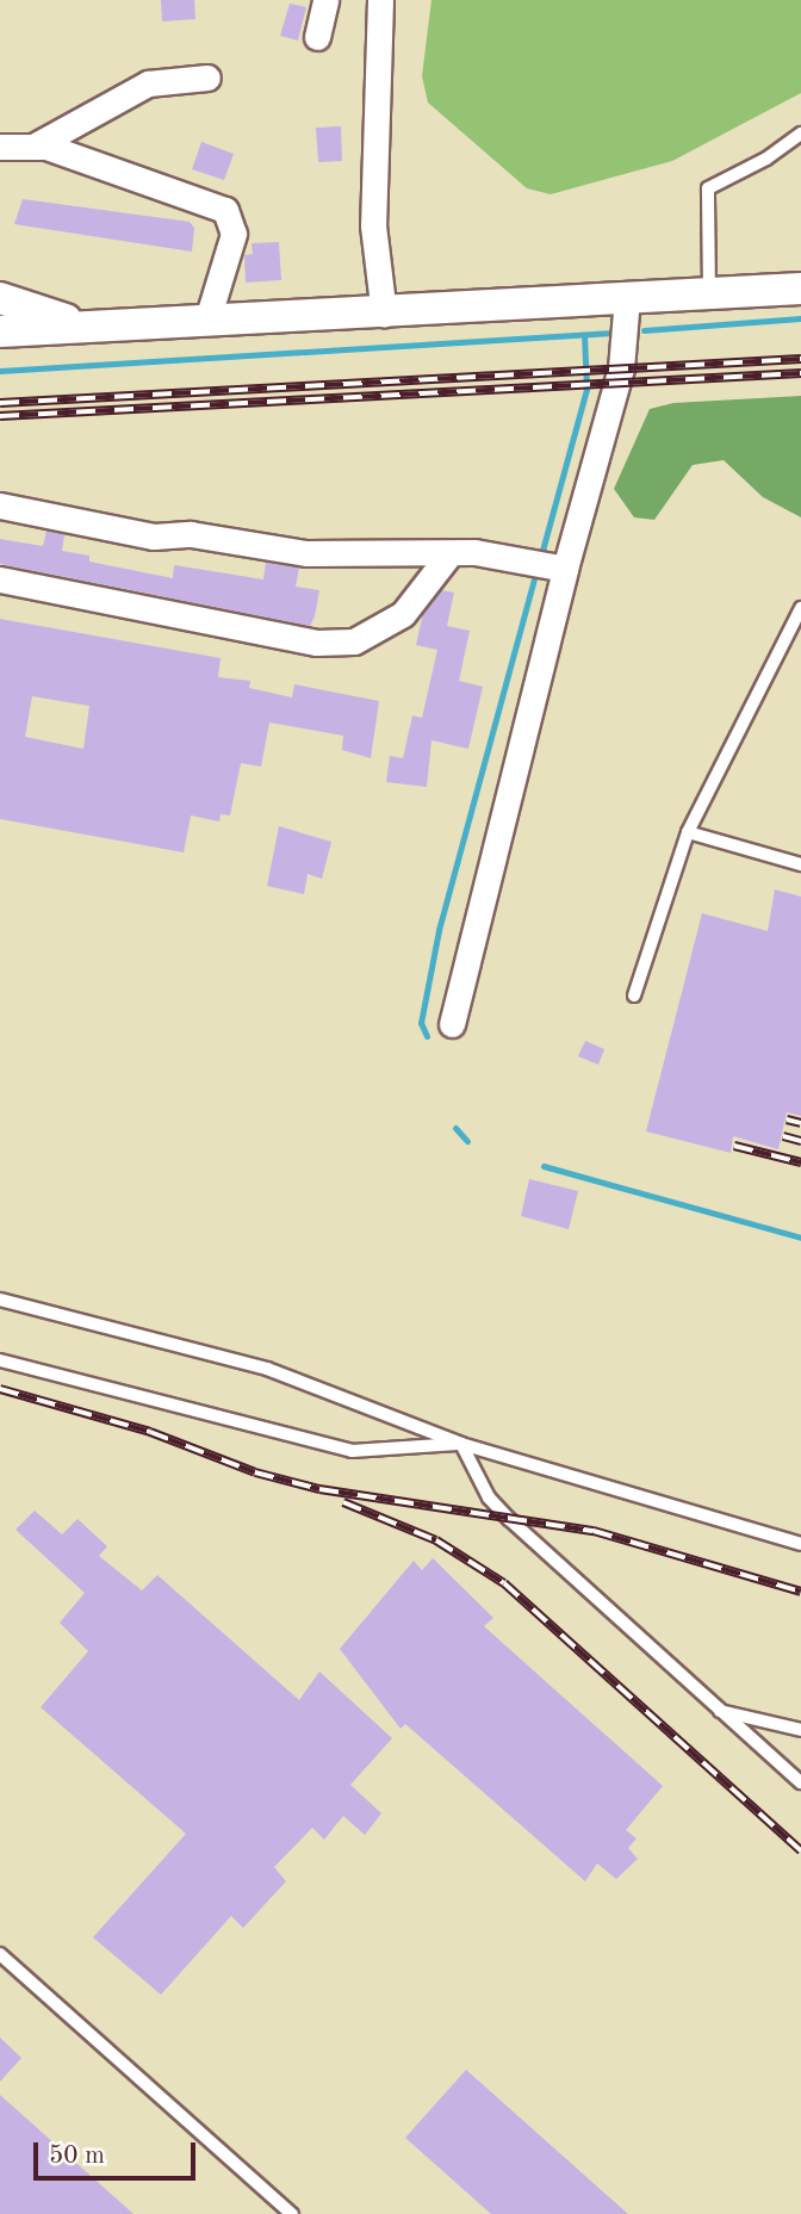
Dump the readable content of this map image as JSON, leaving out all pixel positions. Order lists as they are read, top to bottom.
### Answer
{
  "scale_bar": "50 m"
}
